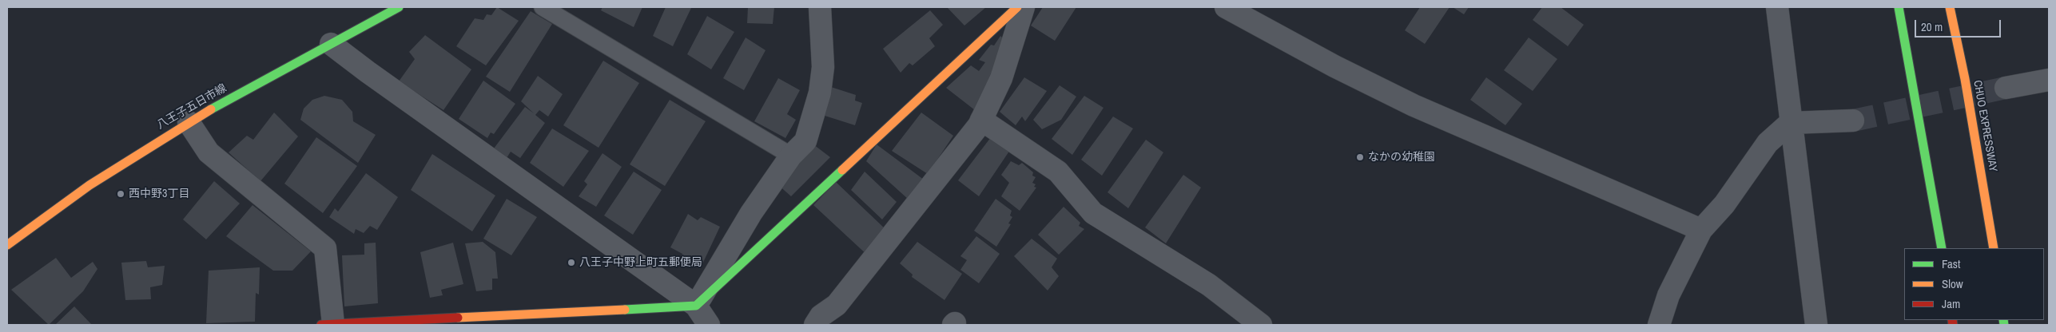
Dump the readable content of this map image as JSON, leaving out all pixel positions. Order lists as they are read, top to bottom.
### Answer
{
  "streets": {
    "main road": ["八王子五日市線", "CHUO EXPRESSWAY"]
  },
  "places": ["なかの幼稚園", "西中野3丁目", "八王子中野上町五郵便局"],
  "legend": ["Fast", "Slow", "Jam"],
  "scale_bar": "20 m"
}
